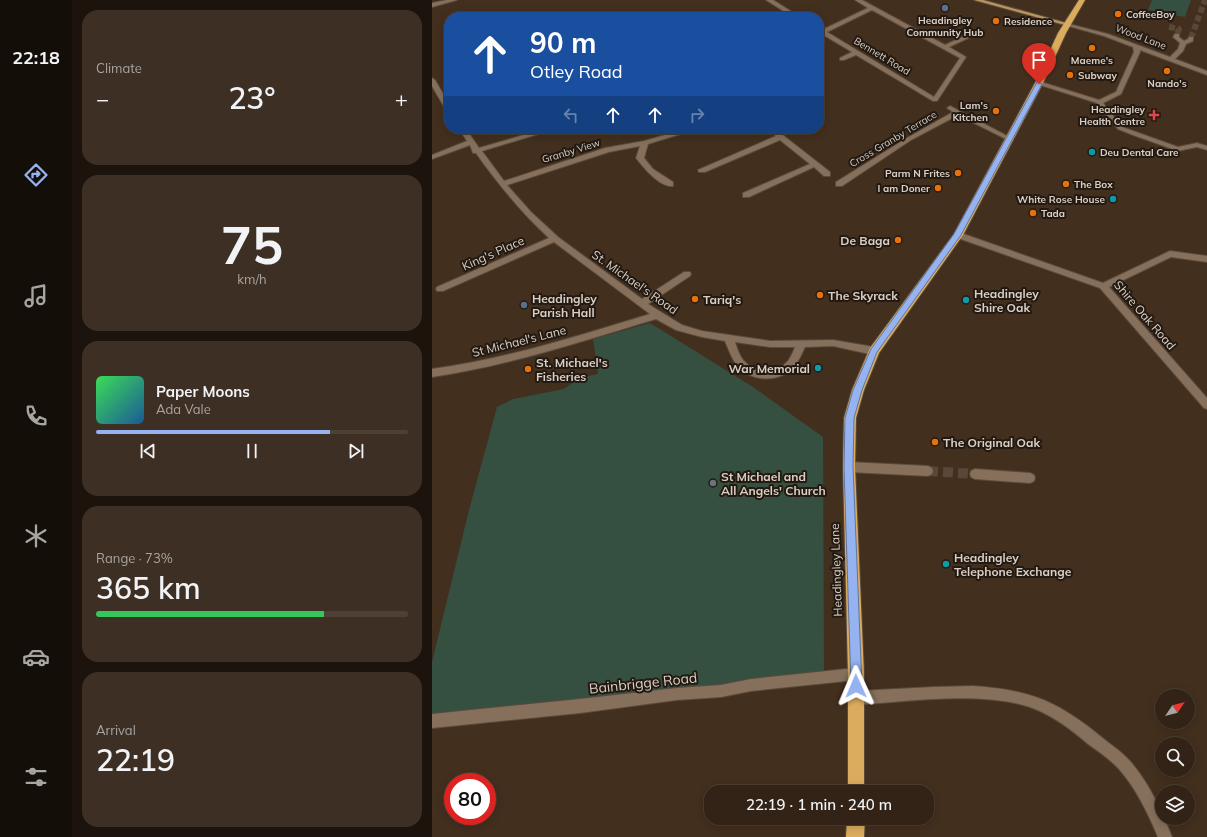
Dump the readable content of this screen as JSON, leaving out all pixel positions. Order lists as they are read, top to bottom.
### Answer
{
  "streets": {
    "highway": ["Headingley Lane"],
    "street": [
      "Wood Lane",
      "Bennett Road",
      "Cross Granby Terrace",
      "Granby View",
      "King's Place",
      "St. Michael's Road",
      "Shire Oak Road",
      "St Michael's Lane",
      "Bainbrigge Road"
    ]
  },
  "crossings": [
    ["Wood Lane", "Headingley Lane"],
    ["Granby View", "St. Michael's Road"],
    ["King's Place", "St. Michael's Road"],
    ["St. Michael's Road", "St Michael's Lane"],
    ["St. Michael's Road", "Headingley Lane"],
    ["Shire Oak Road", "Headingley Lane"],
    ["Headingley Lane", "Bainbrigge Road"]
  ],
  "places": {
    "other": [
      "Headingley Community Hub",
      "CoffeeBoy",
      "Residence",
      "Maeme's",
      "Nando's",
      "Subway",
      "Lam's Kitchen",
      "Deu Dental Care",
      "Parm N Frites",
      "The Box",
      "I am Doner",
      "White Rose House",
      "Tada",
      "De Baga",
      "The Skyrack",
      "Tariq's",
      "Headingley Shire Oak",
      "Headingley Parish Hall",
      "War Memorial",
      "St. Michael's Fisheries",
      "The Original Oak",
      "St Michael and All Angels' Church",
      "Headingley Telephone Exchange"
    ],
    "health": ["Headingley Health Centre"]
  },
  "north": "top right",
  "page": {
    "tabs": "22:18",
    "tile": [
      "Climate",
      ["75", "km/h"],
      ["Range · 73%", "365 km"],
      ["Arrival", "22:19"]
    ],
    "turn": ["90 m", "Otley Road"],
    "heat": ["−", "23°", "+"],
    "song": ["Paper Moons", "Ada Vale"],
    "limit": "80",
    "trip": "22:19 · 1 min · 240 m"
  }
}
